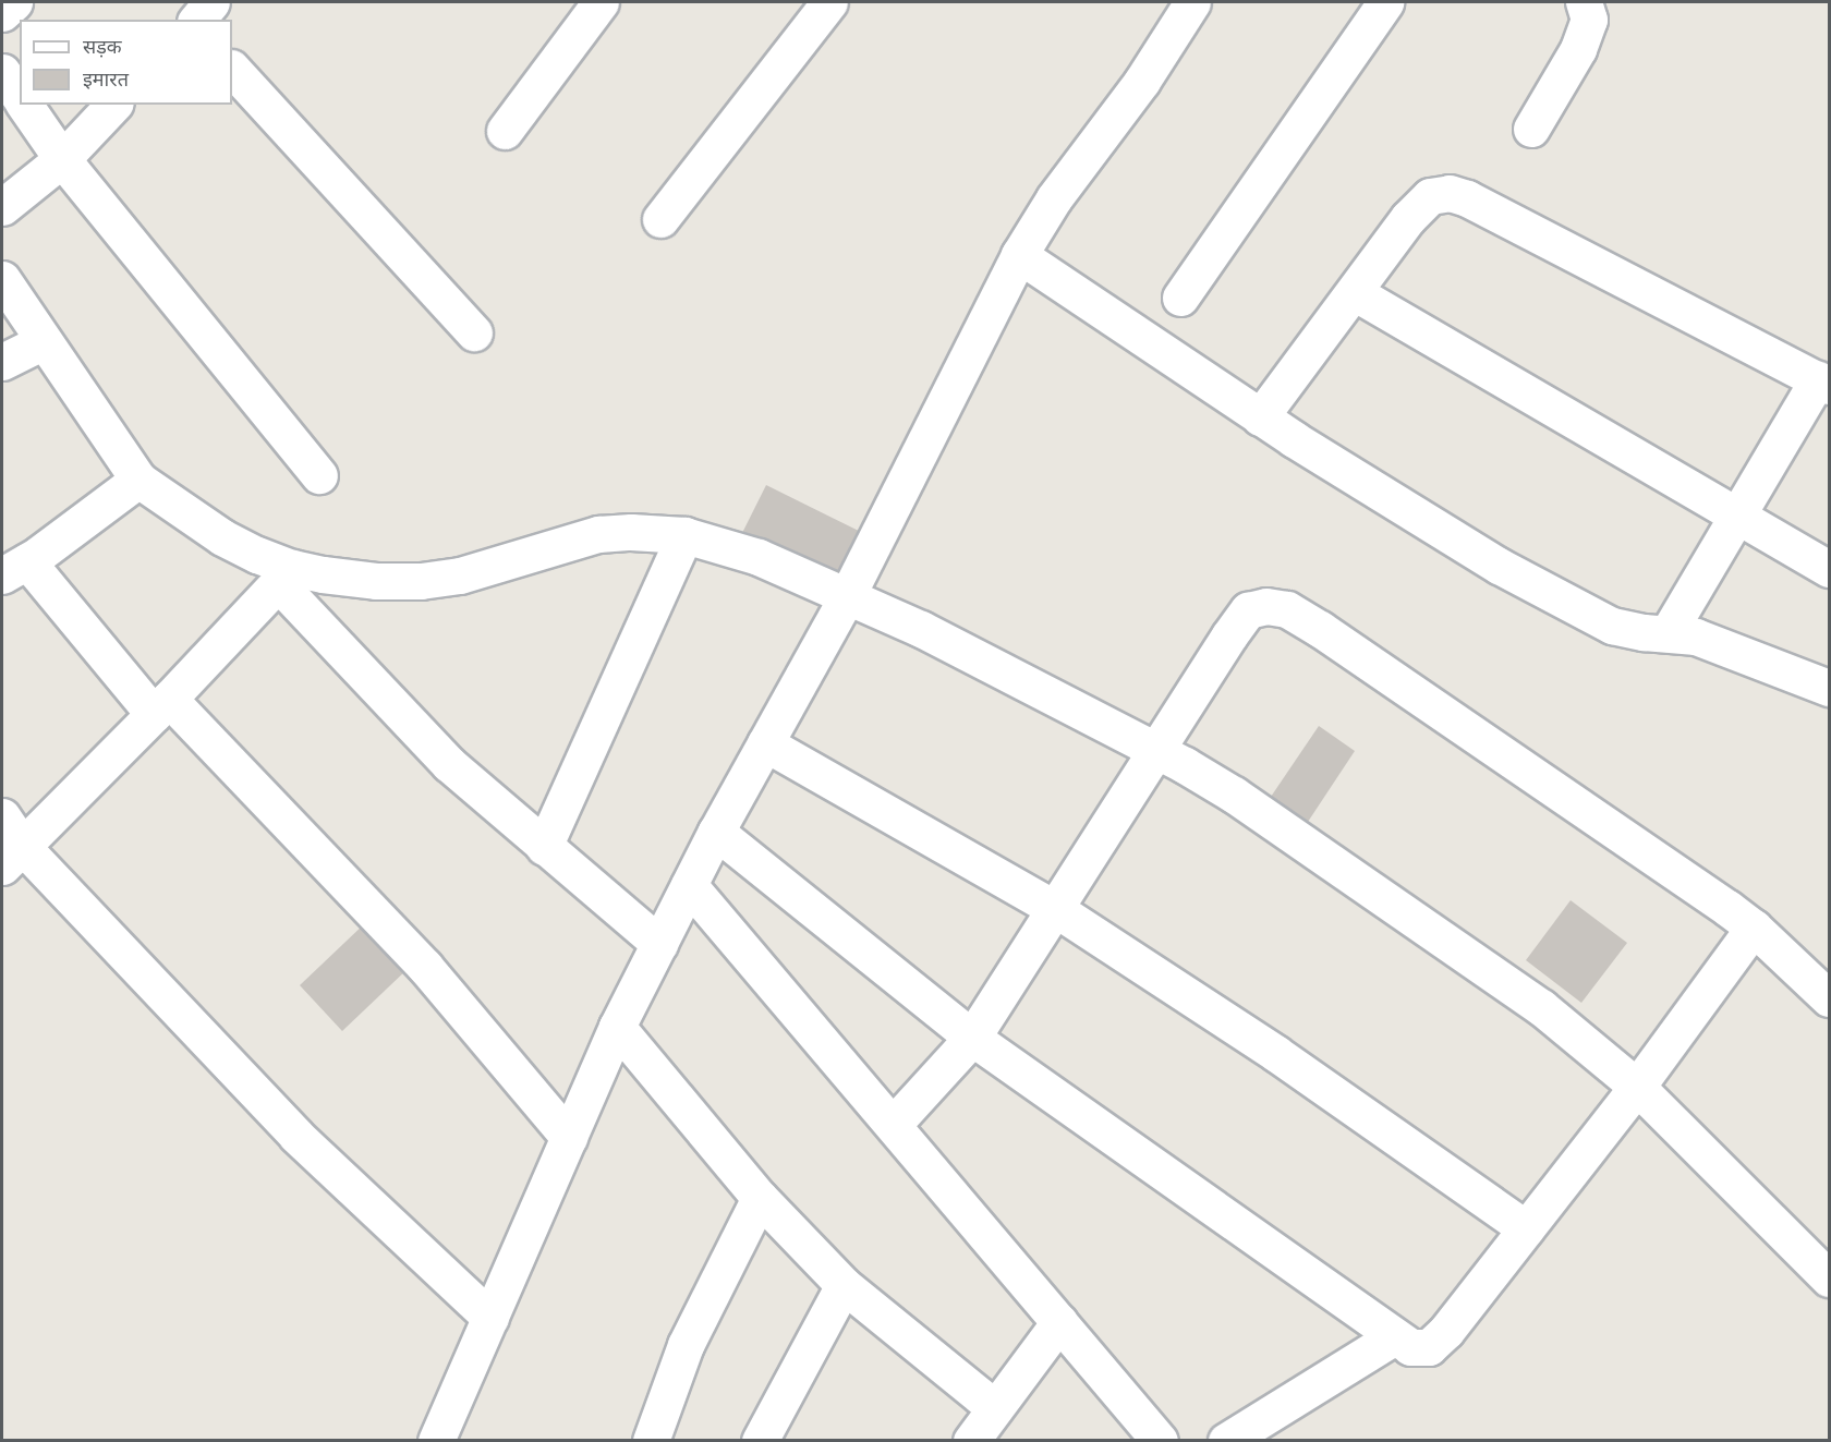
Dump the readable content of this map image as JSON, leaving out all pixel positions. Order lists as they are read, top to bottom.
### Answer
{
  "legend": ["सड़क", "इमारत"]
}
